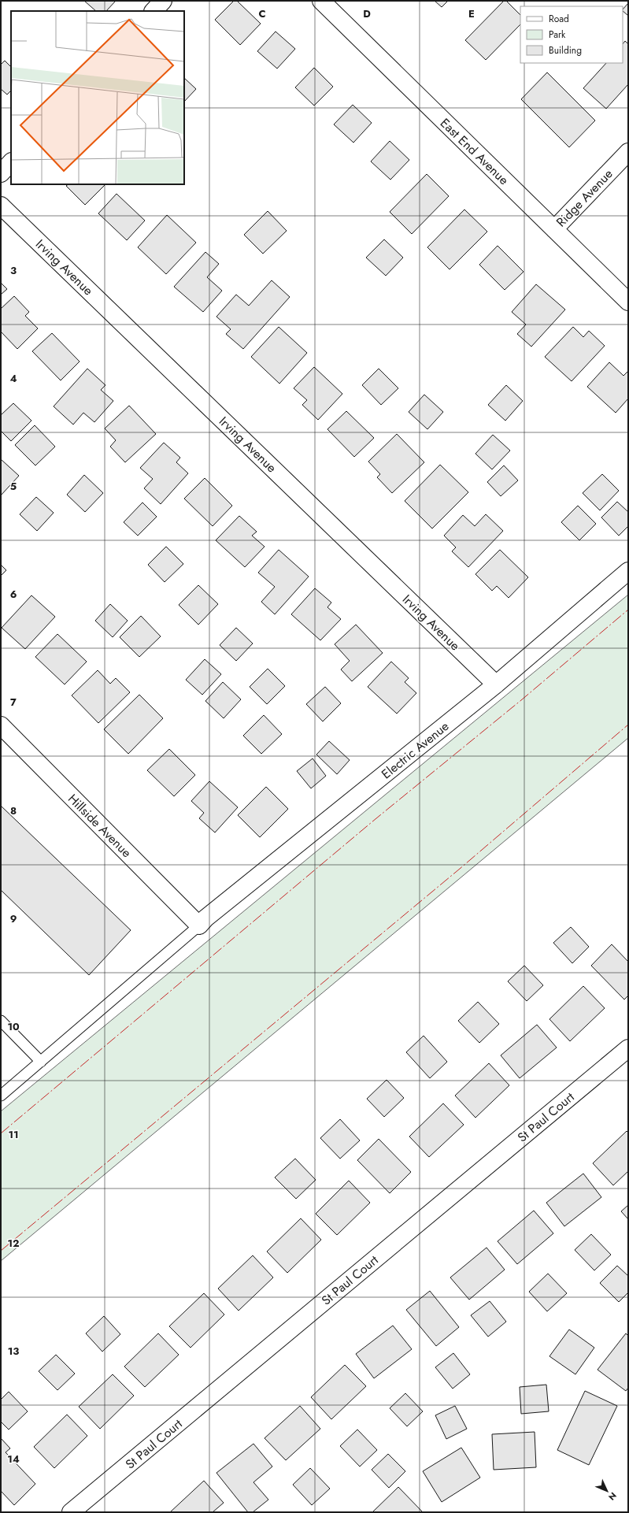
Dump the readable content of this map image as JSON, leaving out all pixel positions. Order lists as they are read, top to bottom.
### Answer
{
  "streets": {
    "street": [
      "East End Avenue",
      "Ridge Avenue",
      "Irving Avenue",
      "Electric Avenue",
      "Hillside Avenue",
      "St Paul Court"
    ]
  },
  "crossings": [
    ["East End Avenue", "Ridge Avenue"],
    ["Irving Avenue", "Electric Avenue"],
    ["Electric Avenue", "Hillside Avenue"]
  ],
  "legend": ["Road", "Park", "Building"],
  "north": "bottom right",
  "grid": {
    "columns": ["C", "D", "E"],
    "rows": [
      "3",
      "4",
      "5",
      "6",
      "7",
      "8",
      "9",
      "10",
      "11",
      "12",
      "13",
      "14"
    ]
  }
}
